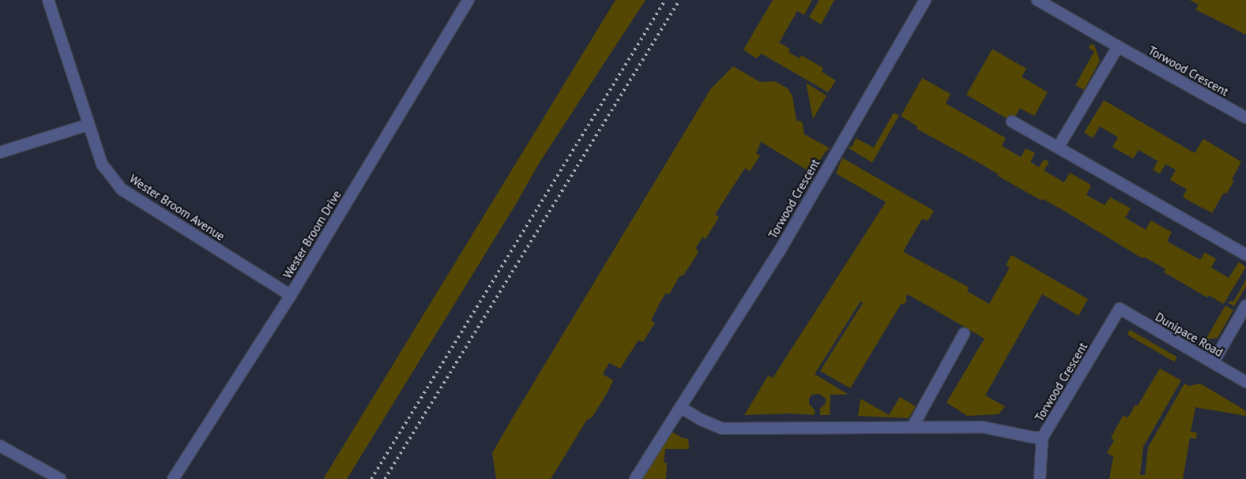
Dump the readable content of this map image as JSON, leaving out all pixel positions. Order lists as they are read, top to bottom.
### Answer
{
  "streets": {
    "street": [
      "Torwood Crescent",
      "Wester Broom Avenue",
      "Wester Broom Drive",
      "Dunipace Road"
    ]
  },
  "crossings": [
    ["Torwood Crescent", "Dunipace Road"],
    ["Wester Broom Avenue", "Wester Broom Drive"]
  ]
}
